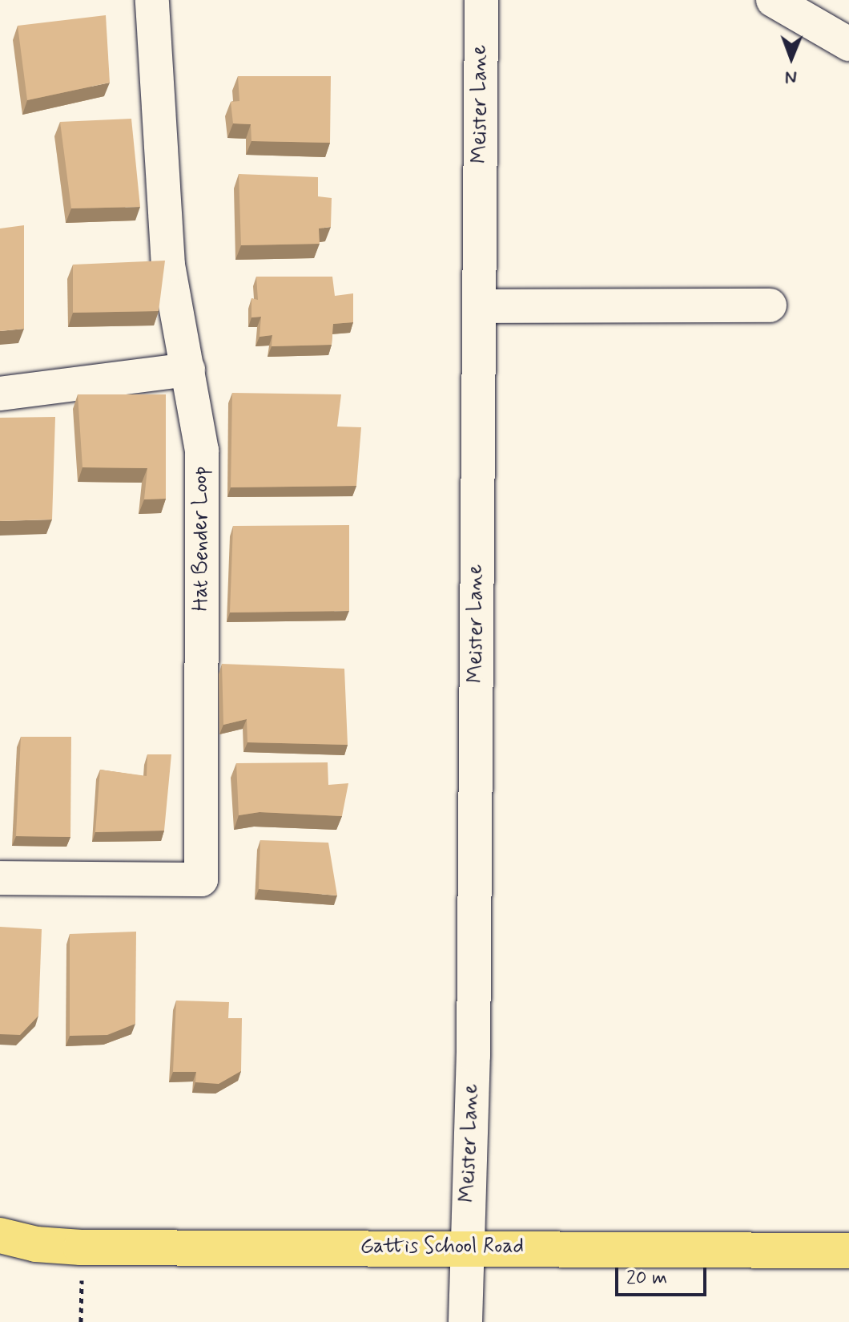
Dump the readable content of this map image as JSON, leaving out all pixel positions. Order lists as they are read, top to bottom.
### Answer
{
  "streets": {
    "main road": ["Gattis School Road"],
    "street": ["Meister Lane", "Hat Bender Loop"]
  },
  "crossings": [
    ["Meister Lane", "Gattis School Road"]
  ],
  "scale_bar": "20 m",
  "north": "bottom"
}
